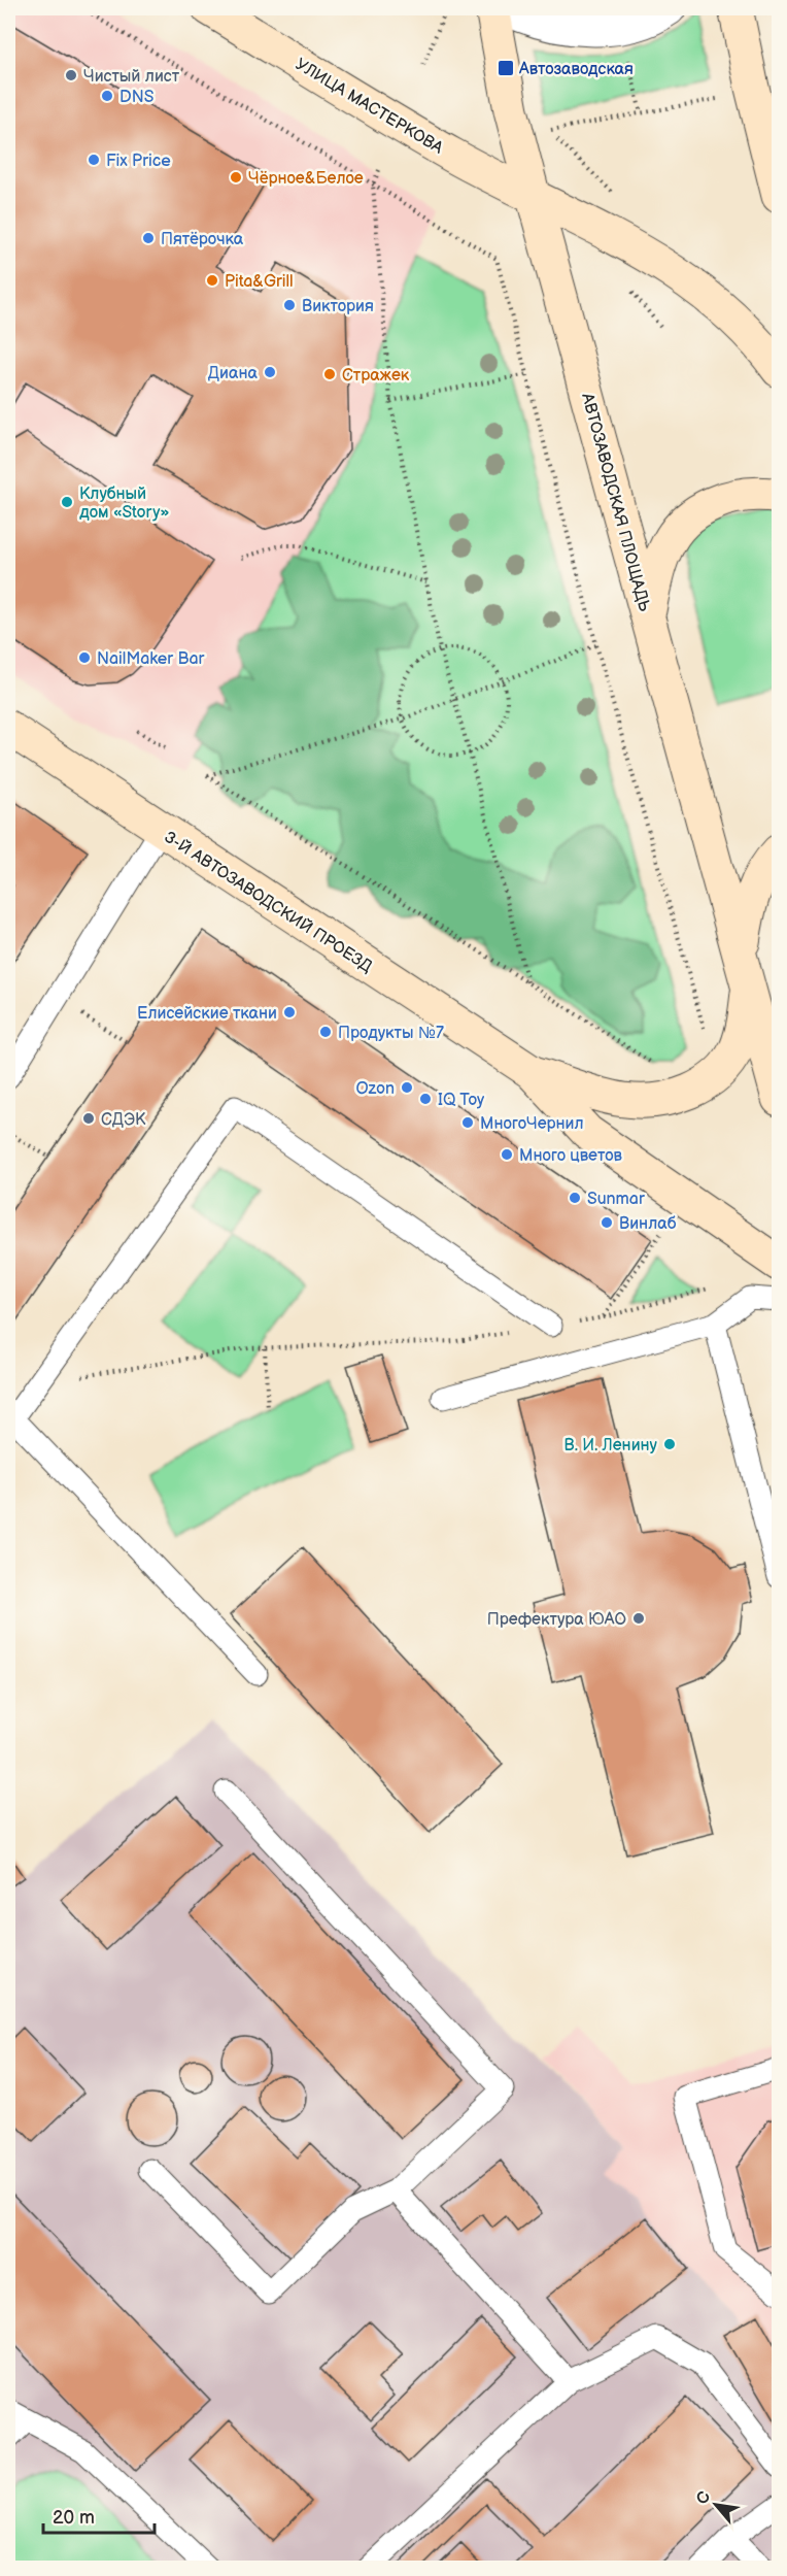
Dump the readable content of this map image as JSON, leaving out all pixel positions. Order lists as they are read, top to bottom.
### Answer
{
  "streets": {
    "main road": ["УЛИЦА МАСТЕРКОВА", "АВТОЗАВОДСКАЯ ПЛОЩАДЬ", "3-Й АВТОЗАВОДСКИЙ ПРОЕЗД"]
  },
  "crossings": [
    ["УЛИЦА МАСТЕРКОВА", "АВТОЗАВОДСКАЯ ПЛОЩАДЬ"],
    ["АВТОЗАВОДСКАЯ ПЛОЩАДЬ", "3-Й АВТОЗАВОДСКИЙ ПРОЕЗД"]
  ],
  "places": {
    "transit": ["Автозаводская"],
    "other": [
      "Чистый лист",
      "DNS",
      "Fix Price",
      "Чёрное&Белое",
      "Пятёрочка",
      "Pita&Grill",
      "Виктория",
      "Диана",
      "Стражек",
      "Клубный дом «Story»",
      "NailMaker Bar",
      "Елисейские ткани",
      "Продукты №7",
      "Ozon",
      "IQ Toy",
      "СДЭК",
      "МногоЧернил",
      "Много цветов",
      "Sunmar",
      "Винлаб",
      "В. И. Ленину",
      "Префектура ЮАО"
    ]
  },
  "scale_bar": "20 m",
  "north": "top left"
}
